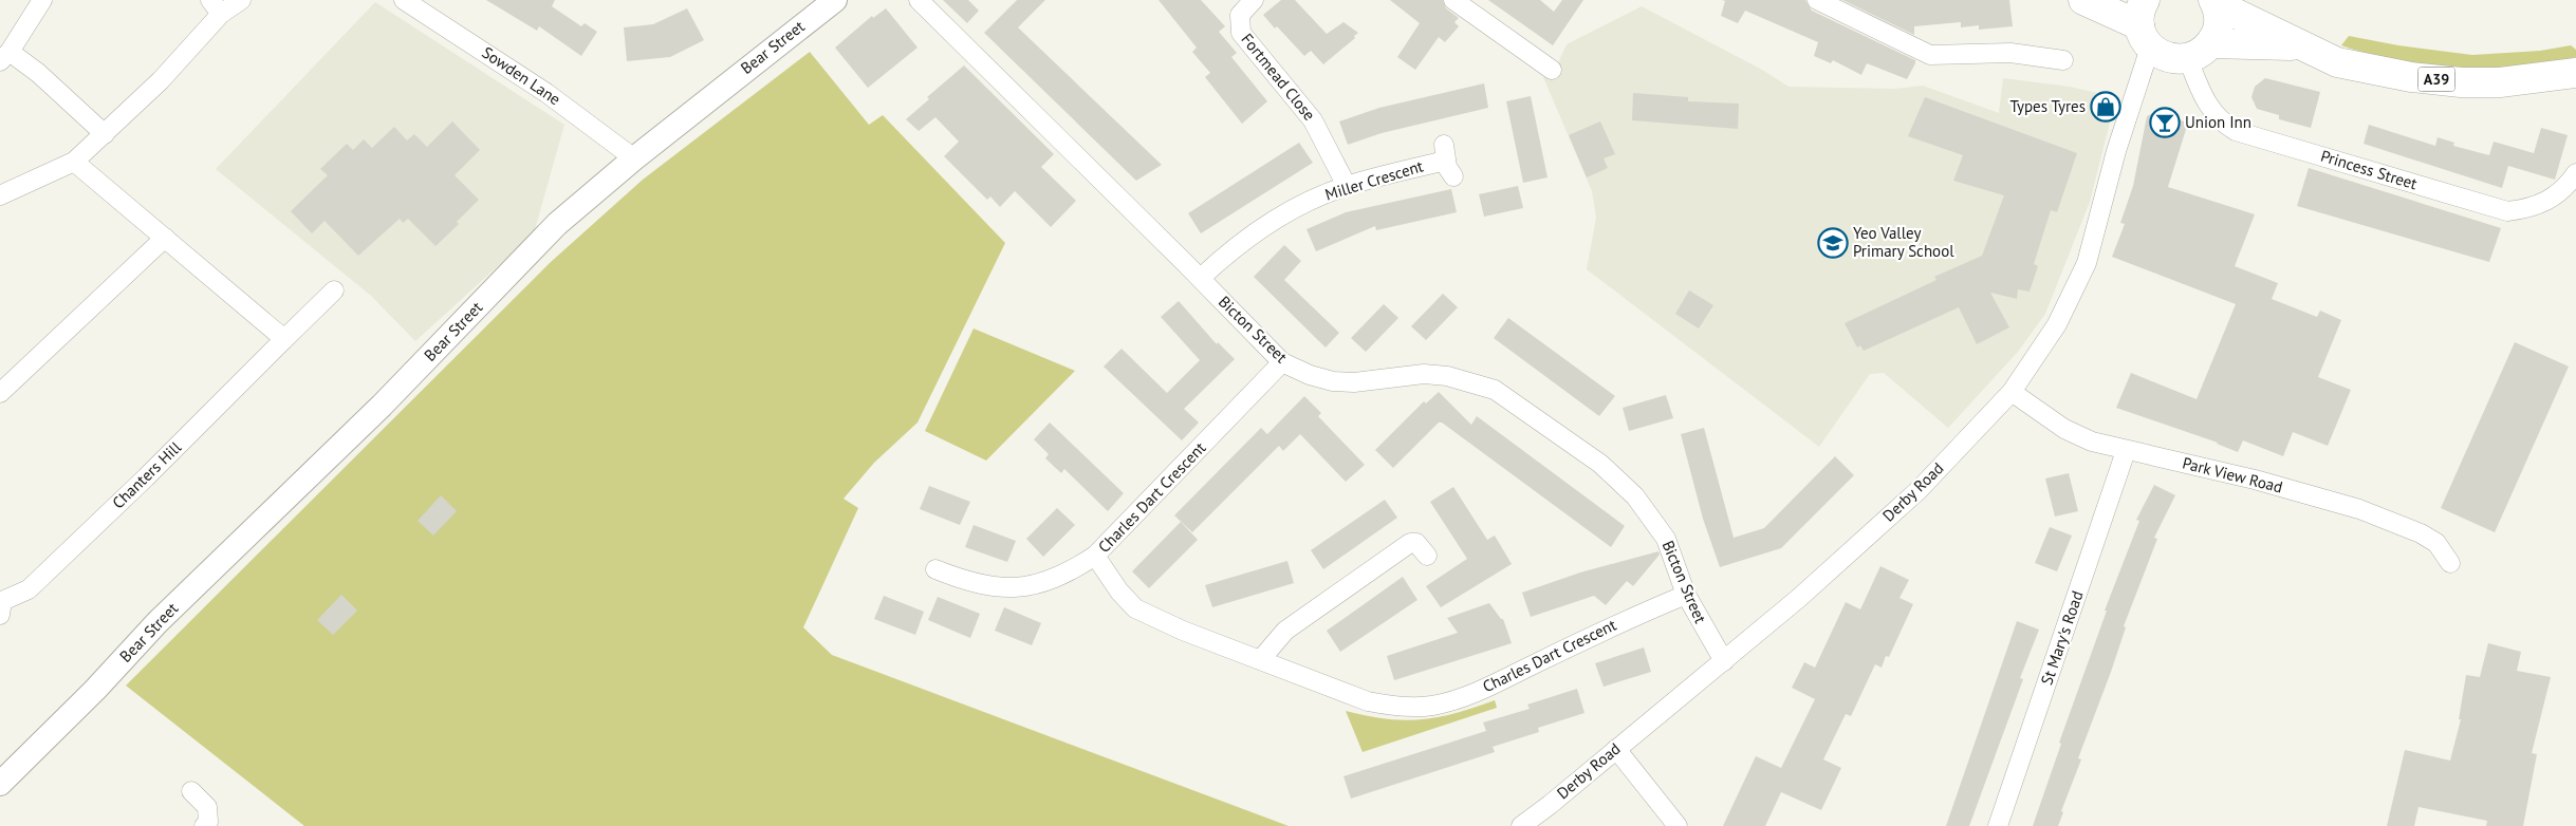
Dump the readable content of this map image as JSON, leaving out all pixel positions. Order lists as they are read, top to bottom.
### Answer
{
  "streets": {
    "main road": ["A39"],
    "street": [
      "Bear Street",
      "Sowden Lane",
      "Fortmead Close",
      "Princess Street",
      "Miller Crescent",
      "Bicton Street",
      "Chanters Hill",
      "Park View Road",
      "Derby Road",
      "Charles Dart Crescent",
      "St Mary's Road"
    ]
  },
  "crossings": [
    ["Bear Street", "Sowden Lane"],
    ["Fortmead Close", "Miller Crescent"],
    ["A39", "Princess Street"],
    ["Miller Crescent", "Bicton Street"],
    ["Bicton Street", "Derby Road"],
    ["Bicton Street", "Charles Dart Crescent"],
    ["Park View Road", "Derby Road"],
    ["Park View Road", "St Mary's Road"]
  ],
  "places": {
    "shop": ["Types Tyres"],
    "bar": ["Union Inn"],
    "school or university": ["Yeo Valley Primary School"]
  }
}
